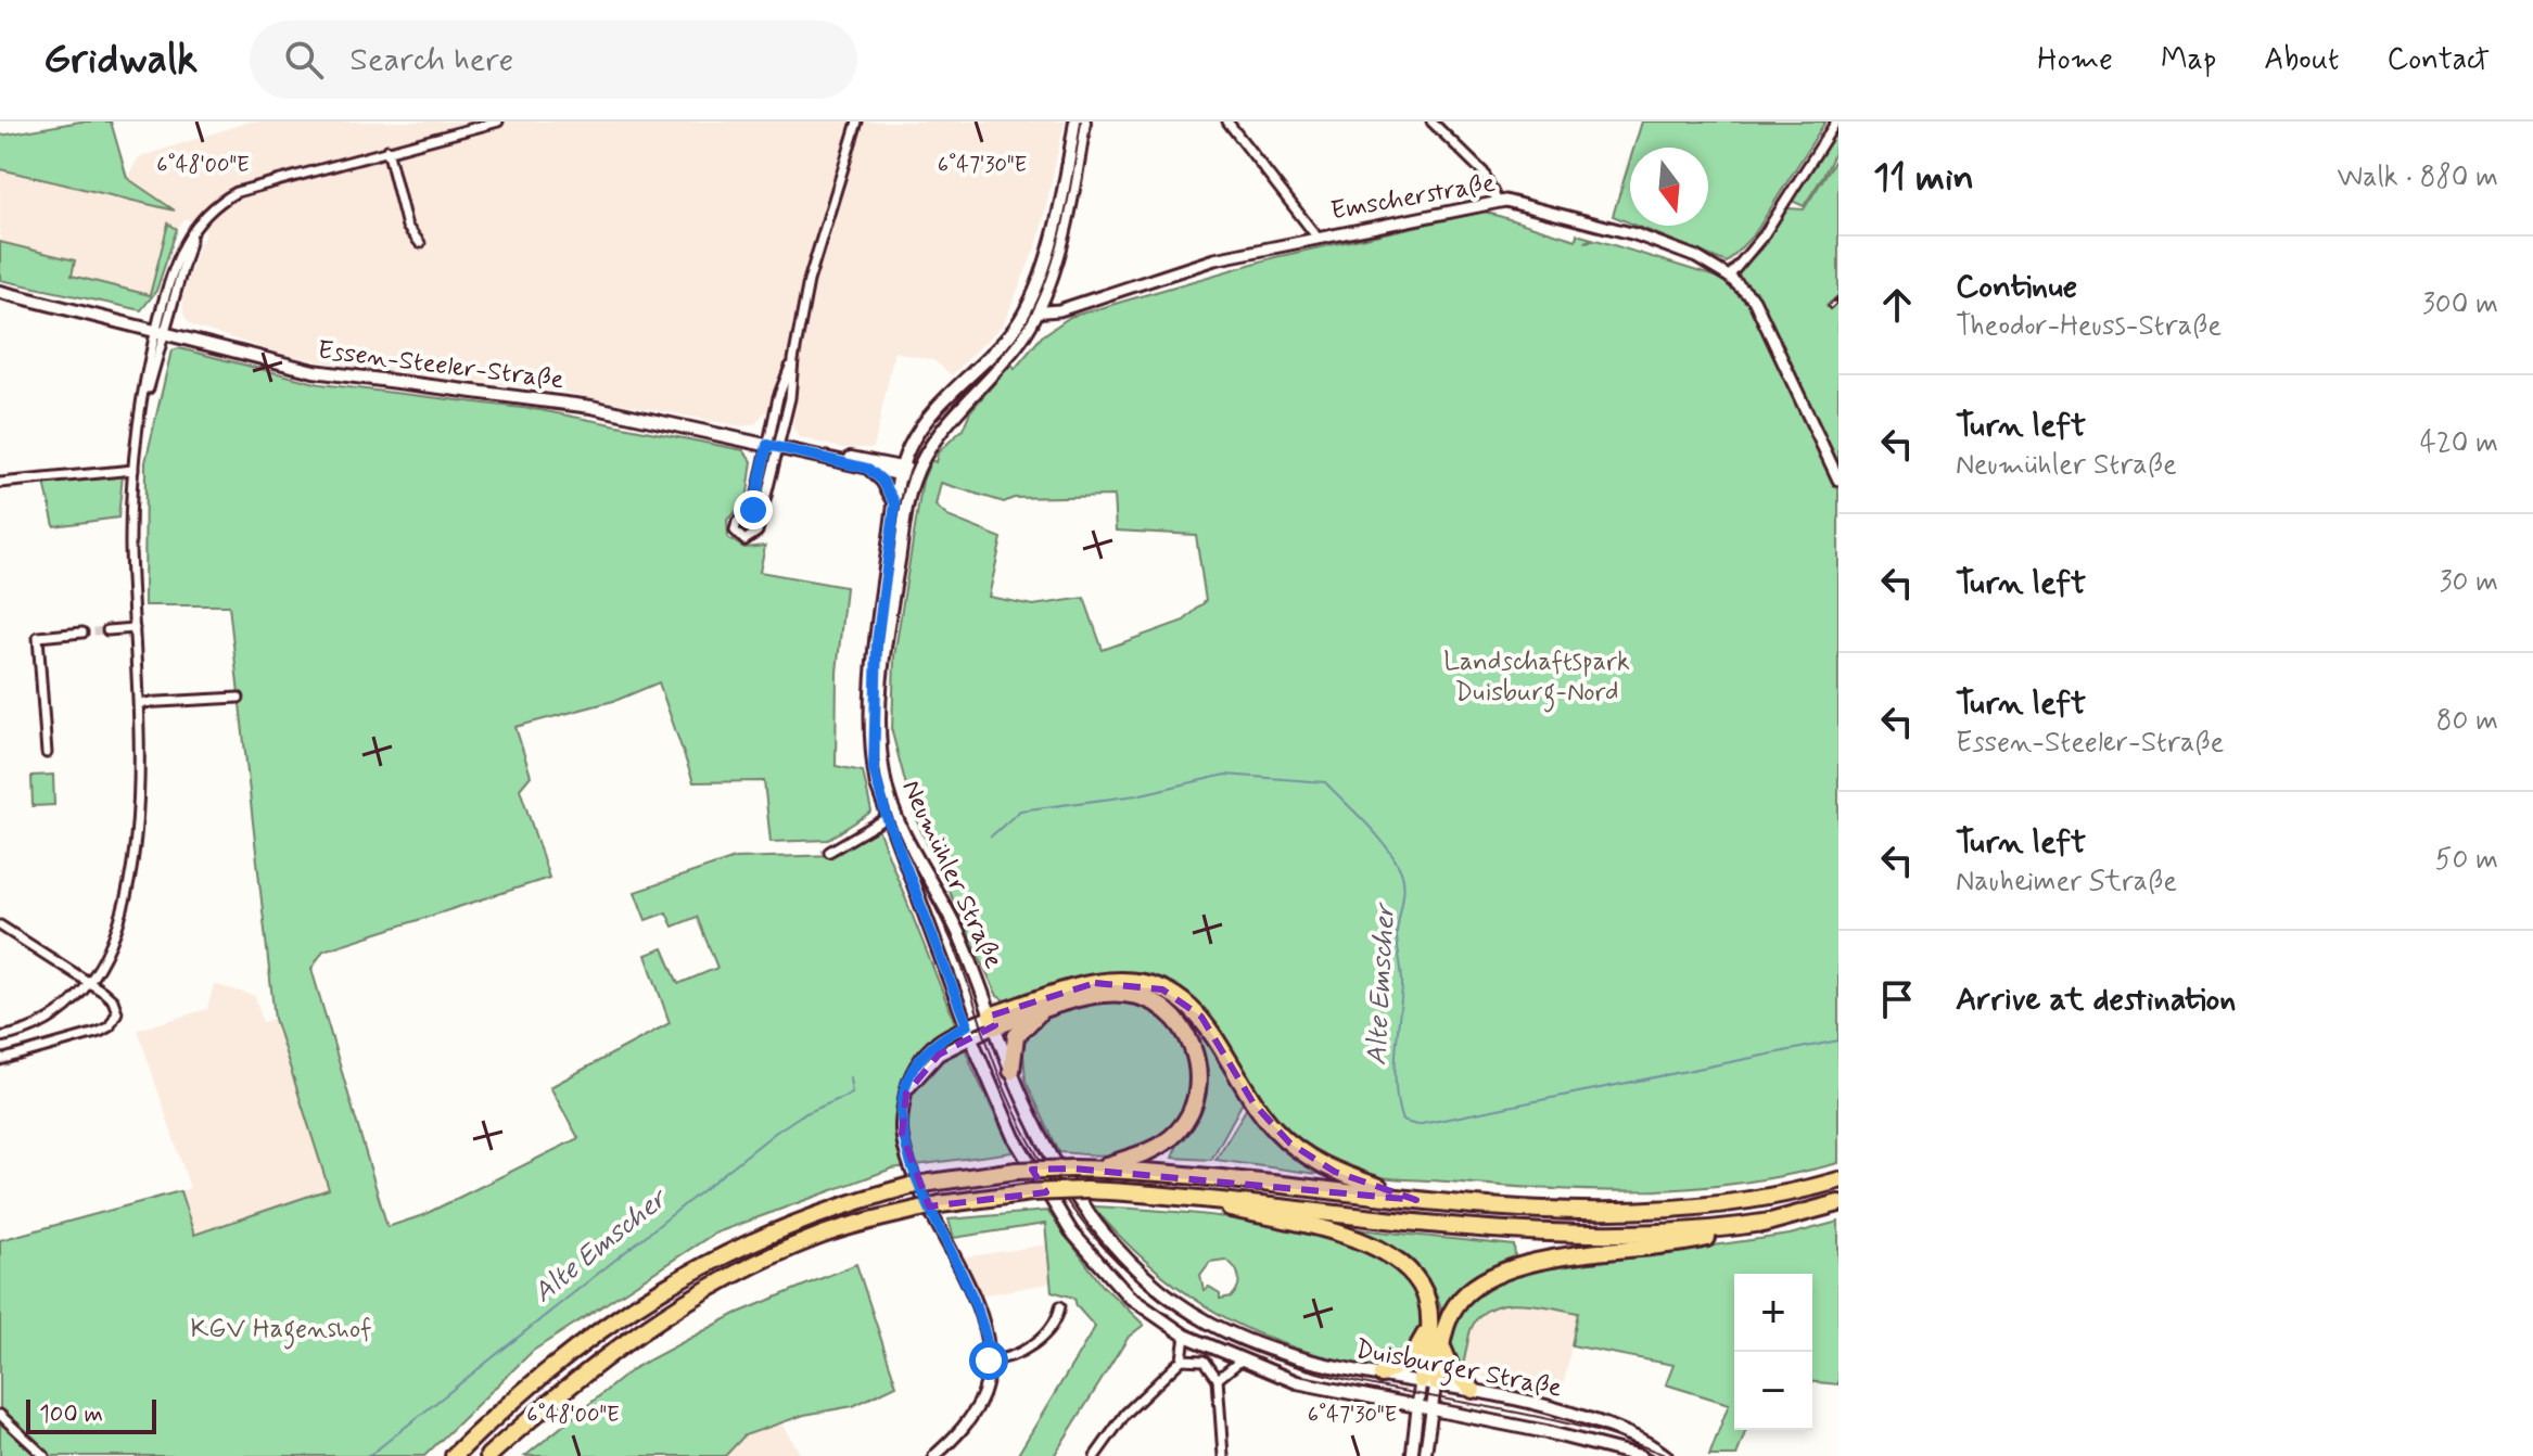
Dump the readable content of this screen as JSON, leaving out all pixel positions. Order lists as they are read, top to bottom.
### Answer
{
  "streets": {
    "main road": ["Essen-Steeler-Straße", "Neumühler Straße", "Duisburger Straße"],
    "street": ["Emscherstraße"]
  },
  "crossings": [
    ["Emscherstraße", "Neumühler Straße"],
    ["Essen-Steeler-Straße", "Neumühler Straße"],
    ["Neumühler Straße", "Duisburger Straße"]
  ],
  "water": ["Alte Emscher"],
  "parks": ["Landschaftspark Duisburg-Nord", "KGV Hagenshof"],
  "scale_bar": "100 m",
  "north": "bottom",
  "page": {
    "header": "Gridwalk",
    "search": "Search here",
    "nav": [
      "Home",
      "Map",
      "About",
      "Contact"
    ],
    "heading": ["11 min", "Walk · 880 m"],
    "list": [
      ["Continue", "Theodor-Heuss-Straße", "300 m"],
      ["Turn left", "Neumühler Straße", "420 m"],
      ["Turn left", "30 m"],
      ["Turn left", "Essen-Steeler-Straße", "80 m"],
      ["Turn left", "Nauheimer Straße", "50 m"],
      "Arrive at destination"
    ],
    "map_buttons": ["+", "−"],
    "scale": "100 m"
  },
  "coordinates": ["6°48'00\"E", "6°47'30\"E"]
}
